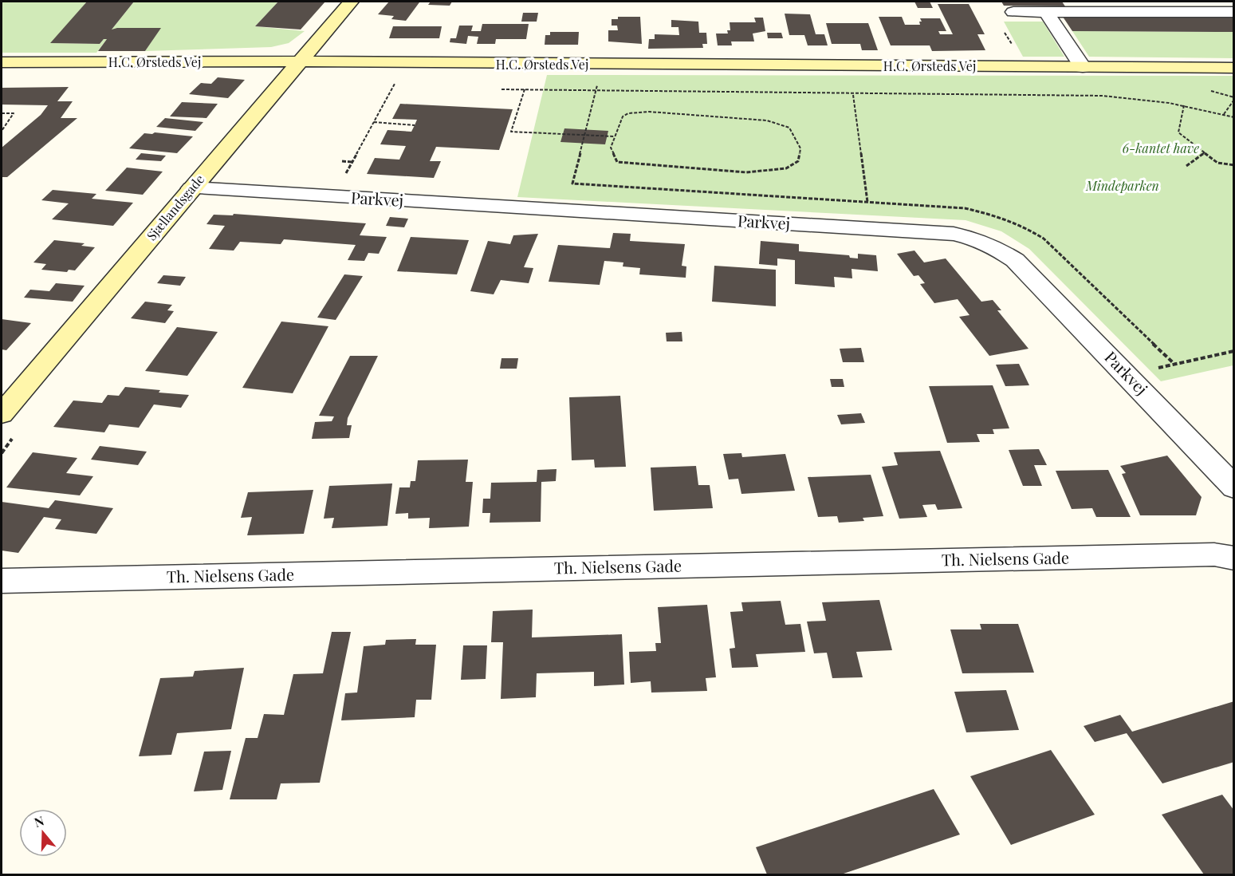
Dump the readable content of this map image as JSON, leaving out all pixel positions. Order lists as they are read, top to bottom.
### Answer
{
  "streets": {
    "street": [
      "H.C. Ørsteds Vej",
      "Parkvej",
      "Sjællandsgade",
      "Th. Nielsens Gade"
    ]
  },
  "crossings": [
    ["H.C. Ørsteds Vej", "Sjællandsgade"],
    ["Parkvej", "Sjællandsgade"]
  ],
  "parks": ["6-kantet have", "Mindeparken"],
  "north": "top"
}
